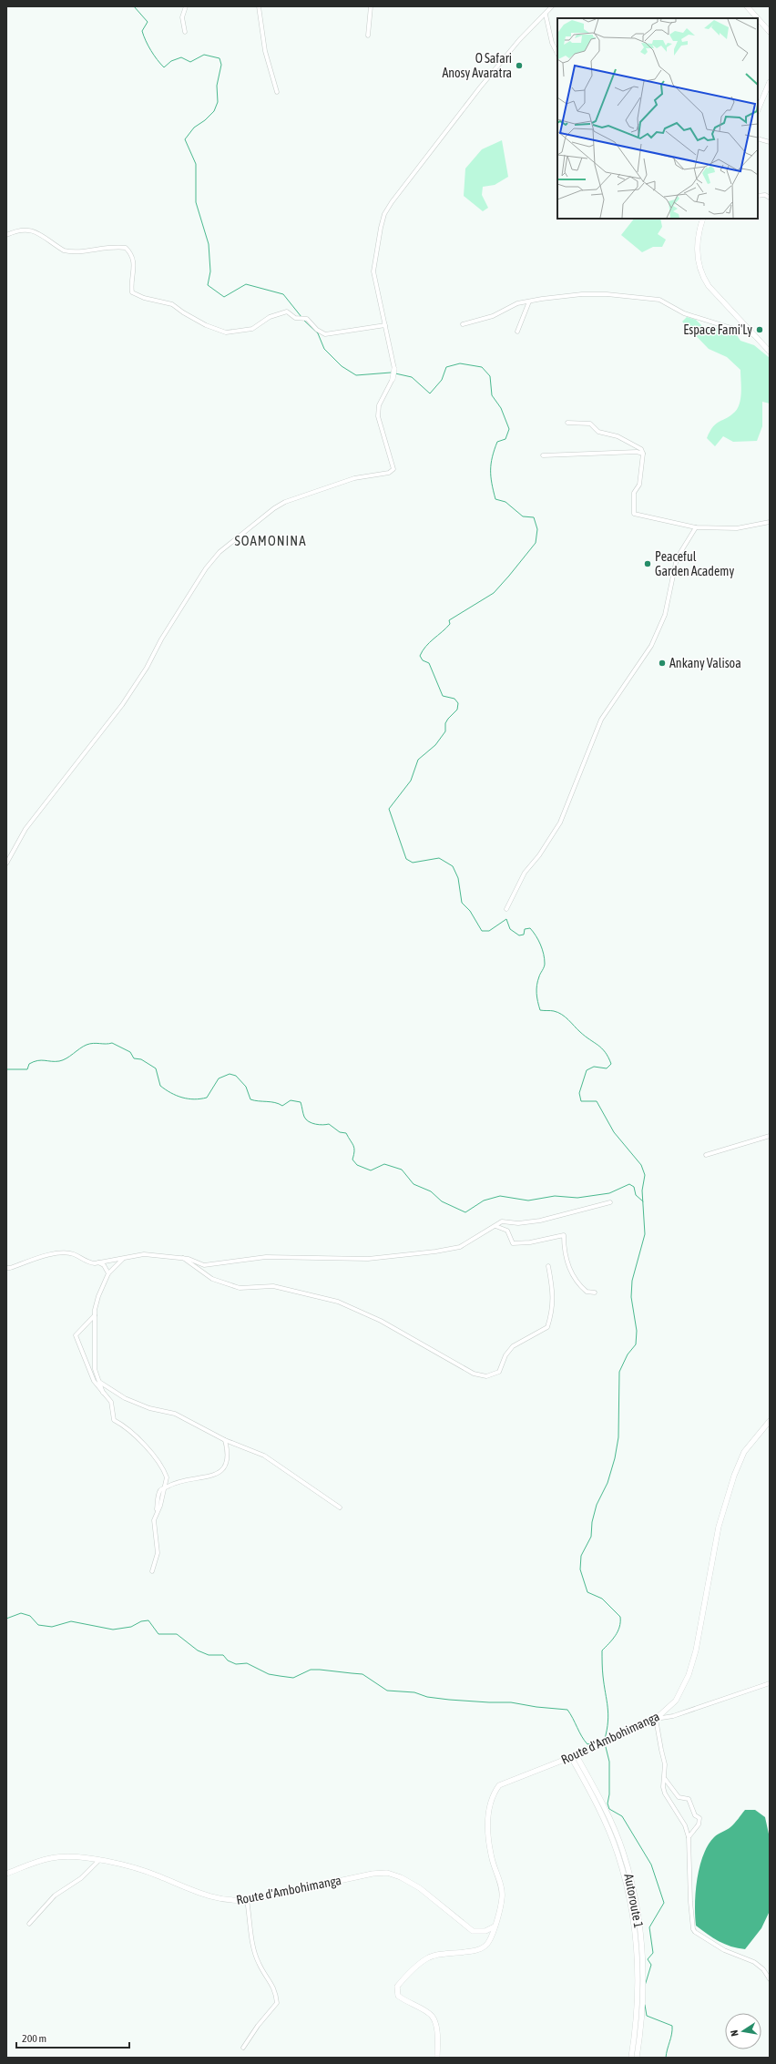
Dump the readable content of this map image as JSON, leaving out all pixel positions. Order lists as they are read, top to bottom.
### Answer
{
  "streets": {
    "street": ["Route d'Ambohimanga", "Autoroute 1"]
  },
  "crossings": [
    ["Route d'Ambohimanga", "Autoroute 1"]
  ],
  "districts": ["SOAMONINA"],
  "places": [
    "O Safari Anosy Avaratra",
    "Espace Fami'Ly",
    "Peaceful Garden Academy",
    "Ankany Valisoa"
  ],
  "scale_bar": "200 m",
  "north": "left"
}
